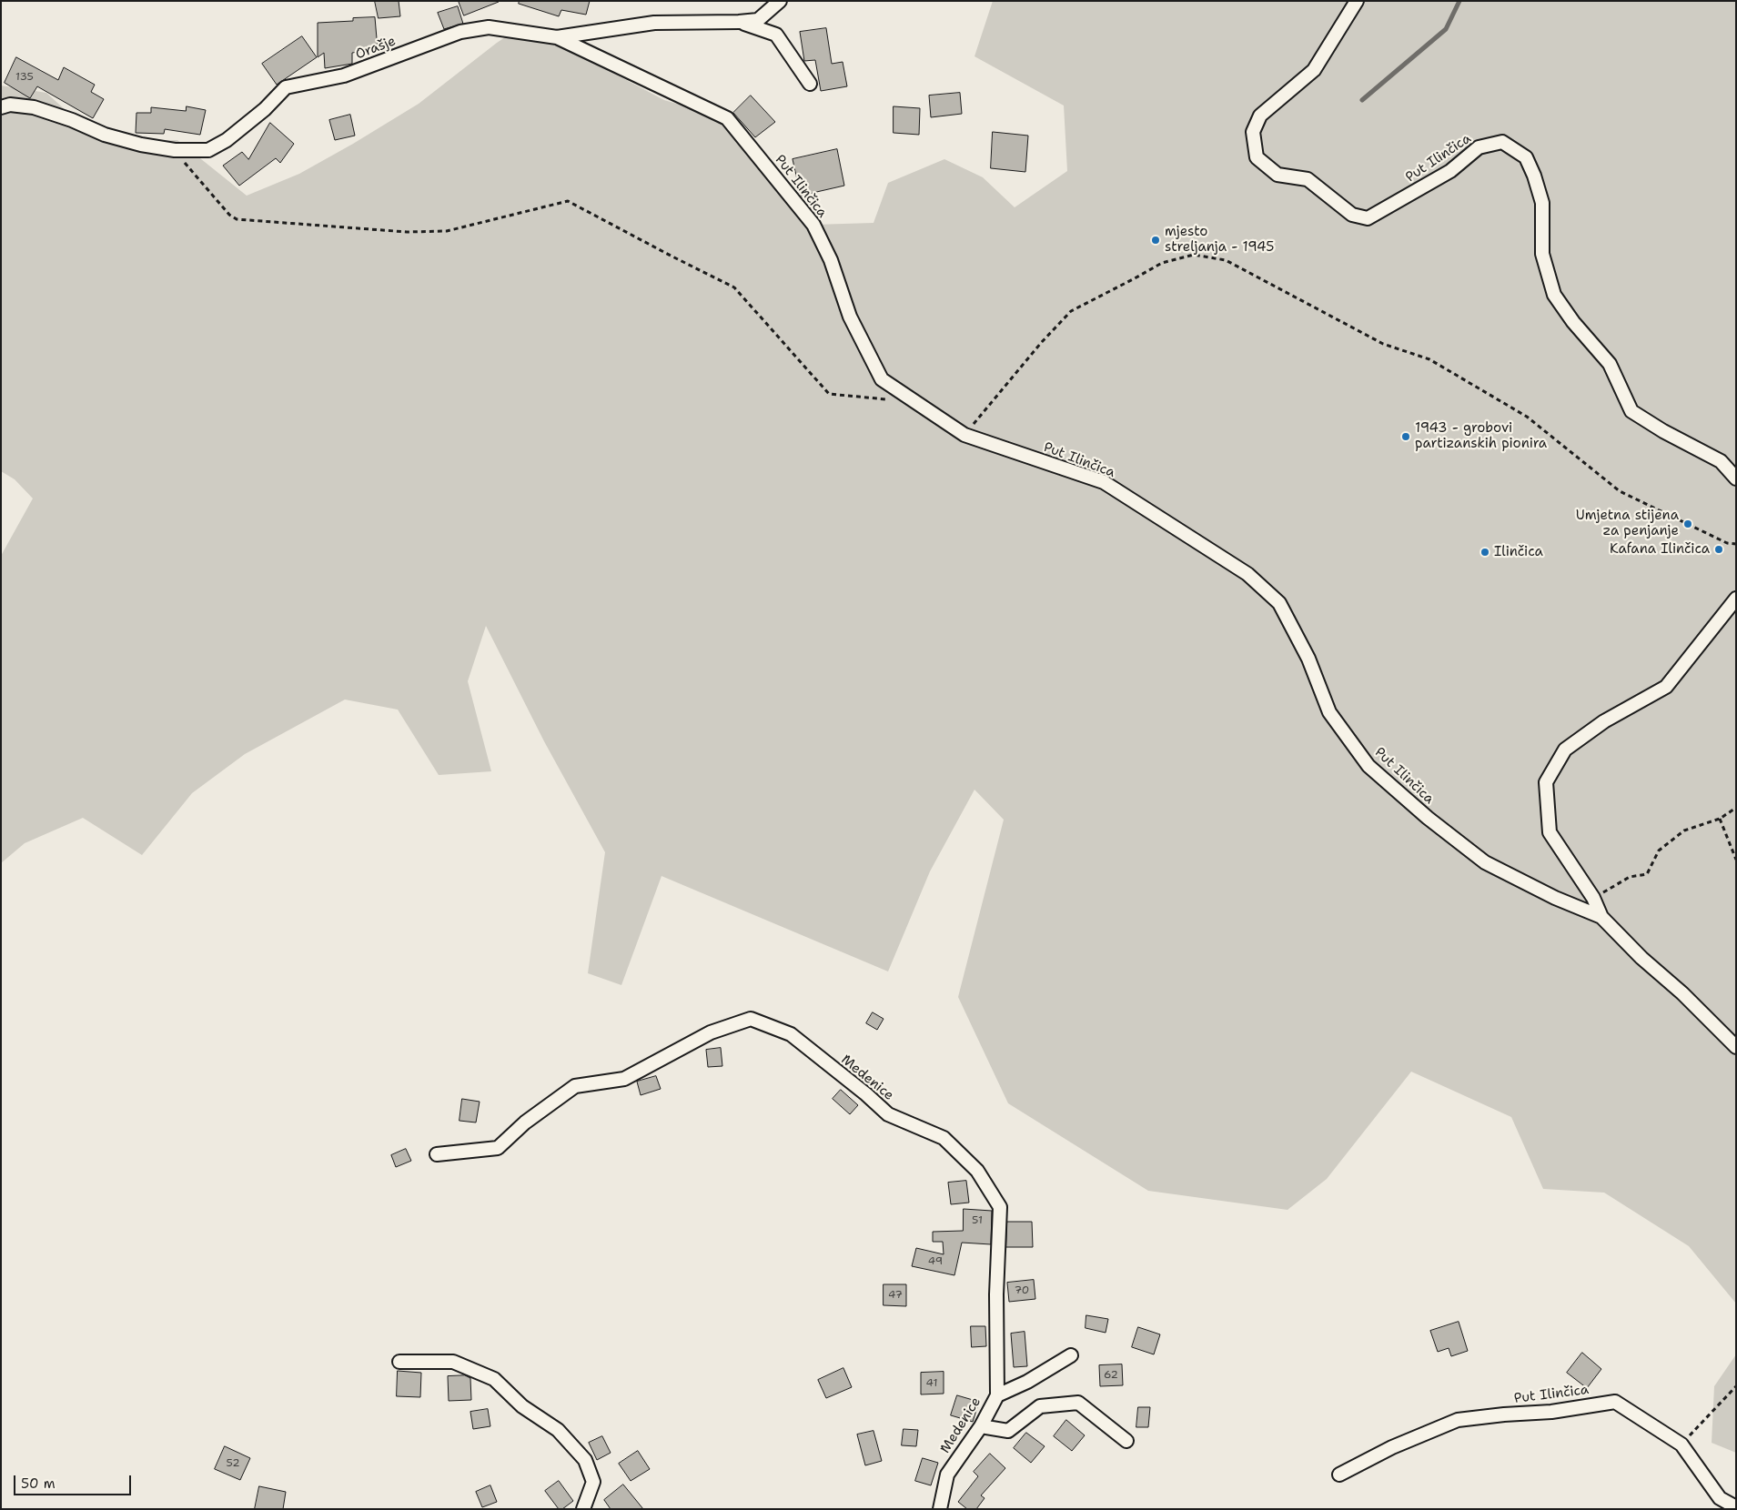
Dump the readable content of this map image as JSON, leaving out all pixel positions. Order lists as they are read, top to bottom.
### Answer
{
  "streets": {
    "street": ["Orašje", "Put Ilinčica", "Medenice"]
  },
  "crossings": [
    ["Orašje", "Put Ilinčica"]
  ],
  "places": [
    "mjesto streljanja - 1945",
    "1943 - grobovi partizanskih pionira",
    "Umjetna stijena za penjanje",
    "Kafana Ilinčica",
    "Ilinčica"
  ],
  "house_numbers": [
    "135",
    "51",
    "49",
    "70",
    "47",
    "62",
    "41",
    "52"
  ],
  "scale_bar": "50 m"
}
